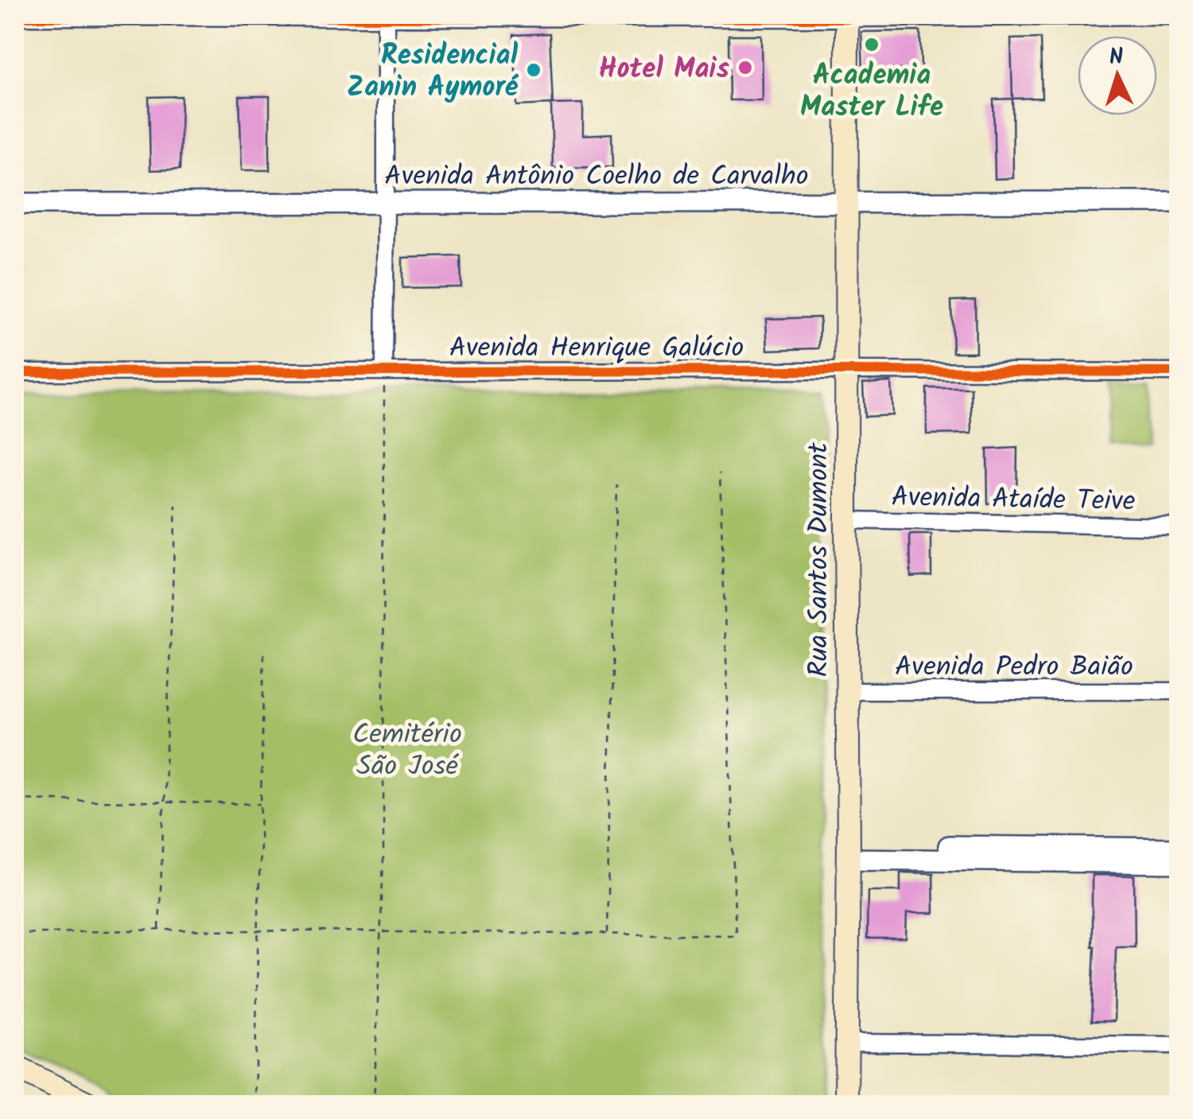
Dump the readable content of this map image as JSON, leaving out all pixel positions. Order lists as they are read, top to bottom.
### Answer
{
  "streets": {
    "main road": ["Rua Santos Dumont"],
    "street": [
      "Avenida Antônio Coelho de Carvalho",
      "Avenida Henrique Galúcio",
      "Avenida Ataíde Teive",
      "Avenida Pedro Baião"
    ]
  },
  "crossings": [
    ["Avenida Antônio Coelho de Carvalho", "Rua Santos Dumont"],
    ["Avenida Henrique Galúcio", "Rua Santos Dumont"],
    ["Avenida Ataíde Teive", "Rua Santos Dumont"],
    ["Rua Santos Dumont", "Avenida Pedro Baião"]
  ],
  "parks": ["Cemitério São José"],
  "places": ["Academia Master Life", "Hotel Mais", "Residencial Zanin Aymoré"],
  "north": "top"
}
